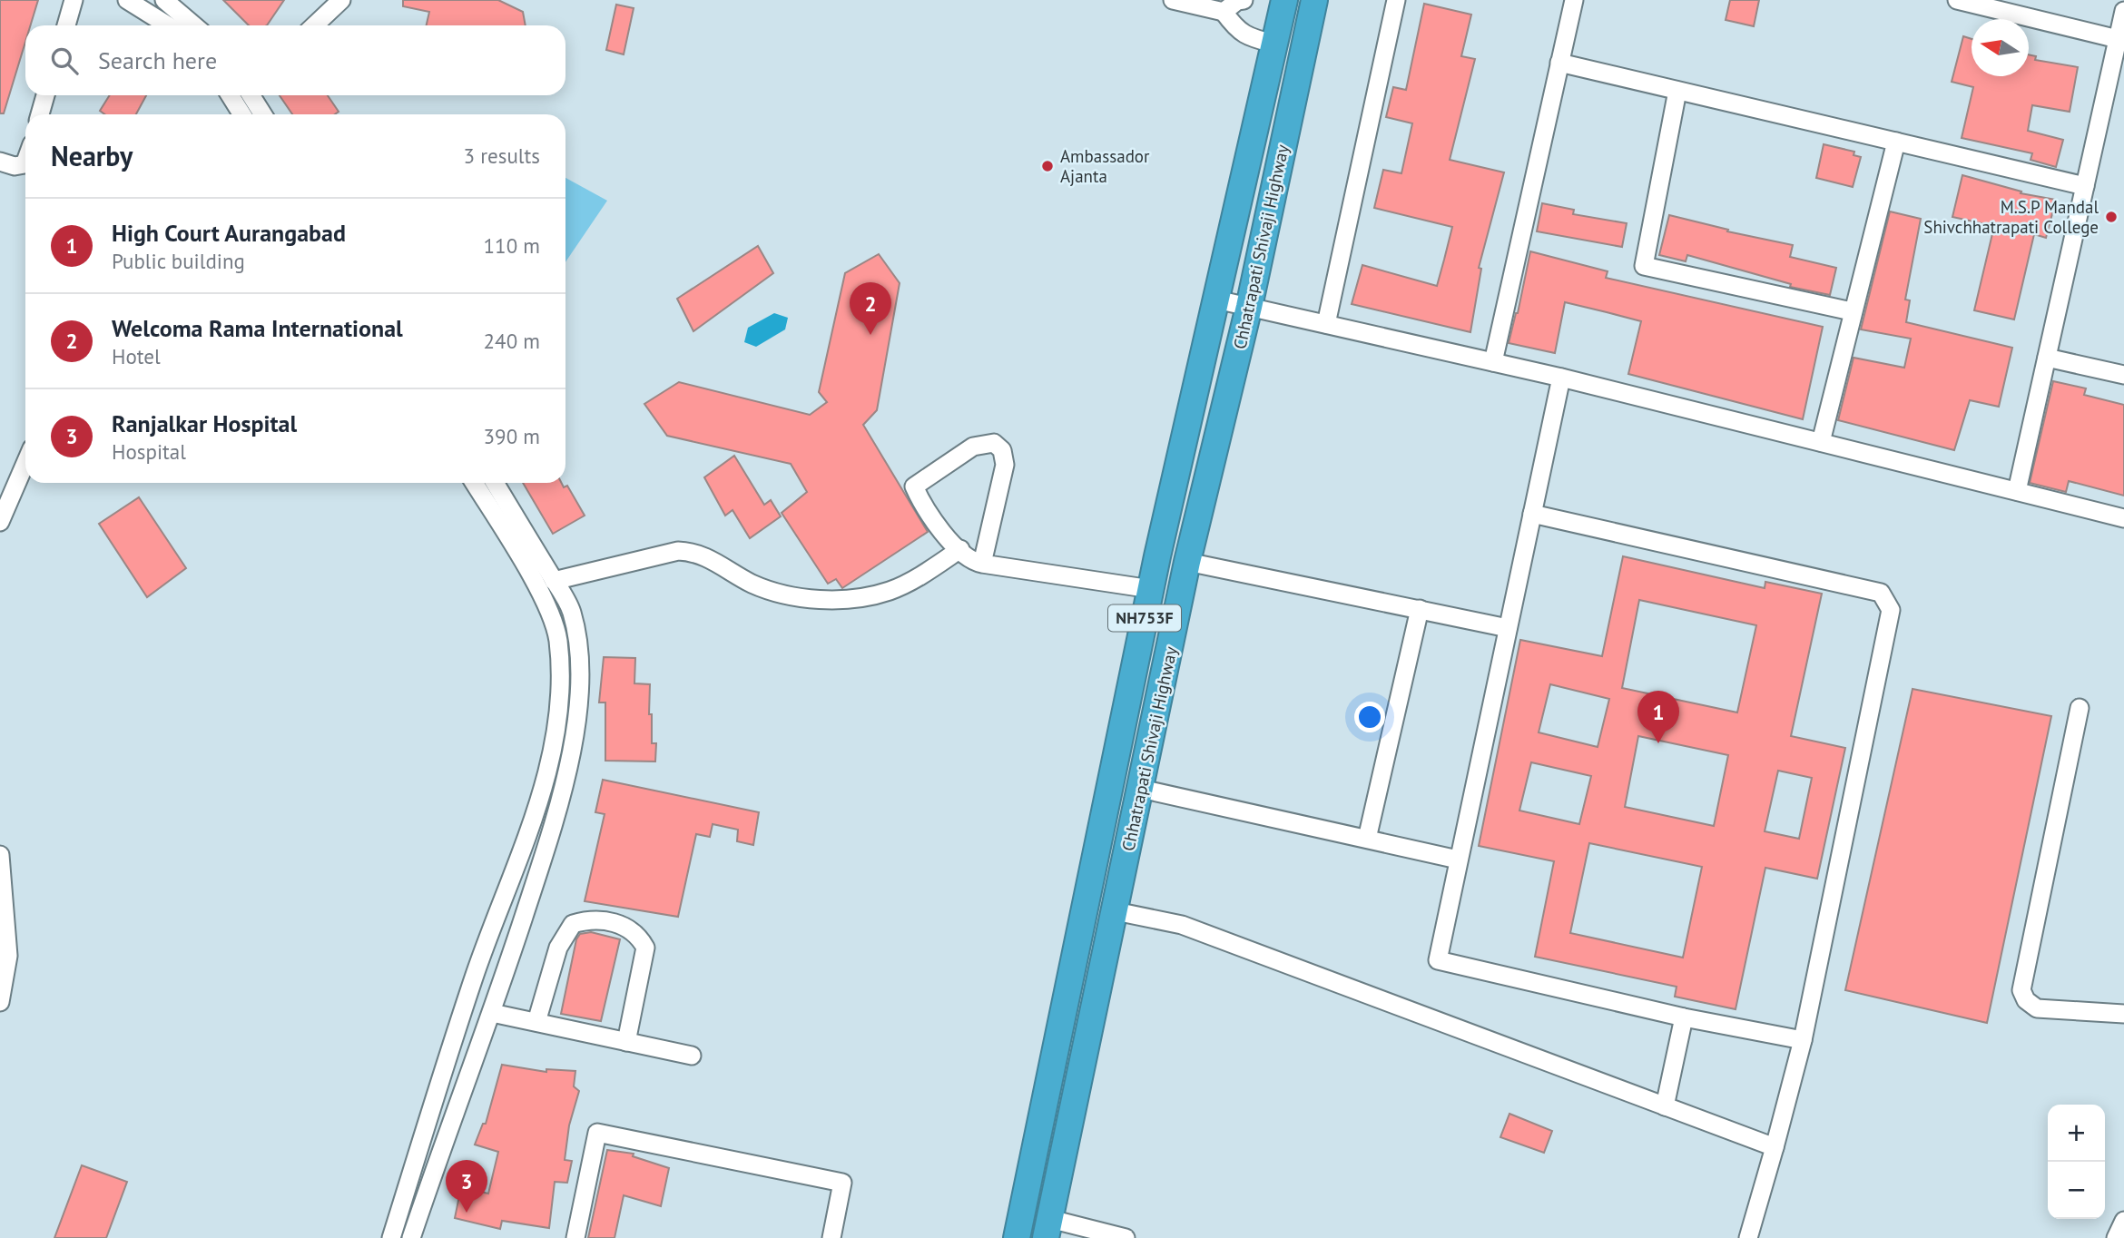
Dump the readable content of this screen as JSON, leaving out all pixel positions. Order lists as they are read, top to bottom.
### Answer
{
  "streets": {
    "highway": ["Chhatrapati Shivaji Highway", "NH753F"]
  },
  "places": ["Ambassador Ajanta", "M.S.P Mandal Shivchhatrapati College"],
  "north": "left",
  "page": {
    "search": "Search here",
    "heading": ["Nearby", "3 results"],
    "list": [
      {
        "mark": "1",
        "name": "High Court Aurangabad",
        "note": "Public building",
        "value": "110 m"
      },
      {
        "mark": "2",
        "name": "Welcoma Rama International",
        "note": "Hotel",
        "value": "240 m"
      },
      {
        "mark": "3",
        "name": "Ranjalkar Hospital",
        "note": "Hospital",
        "value": "390 m"
      }
    ],
    "pins": ["2", "1", "3"],
    "map_buttons": ["+", "−"]
  }
}
